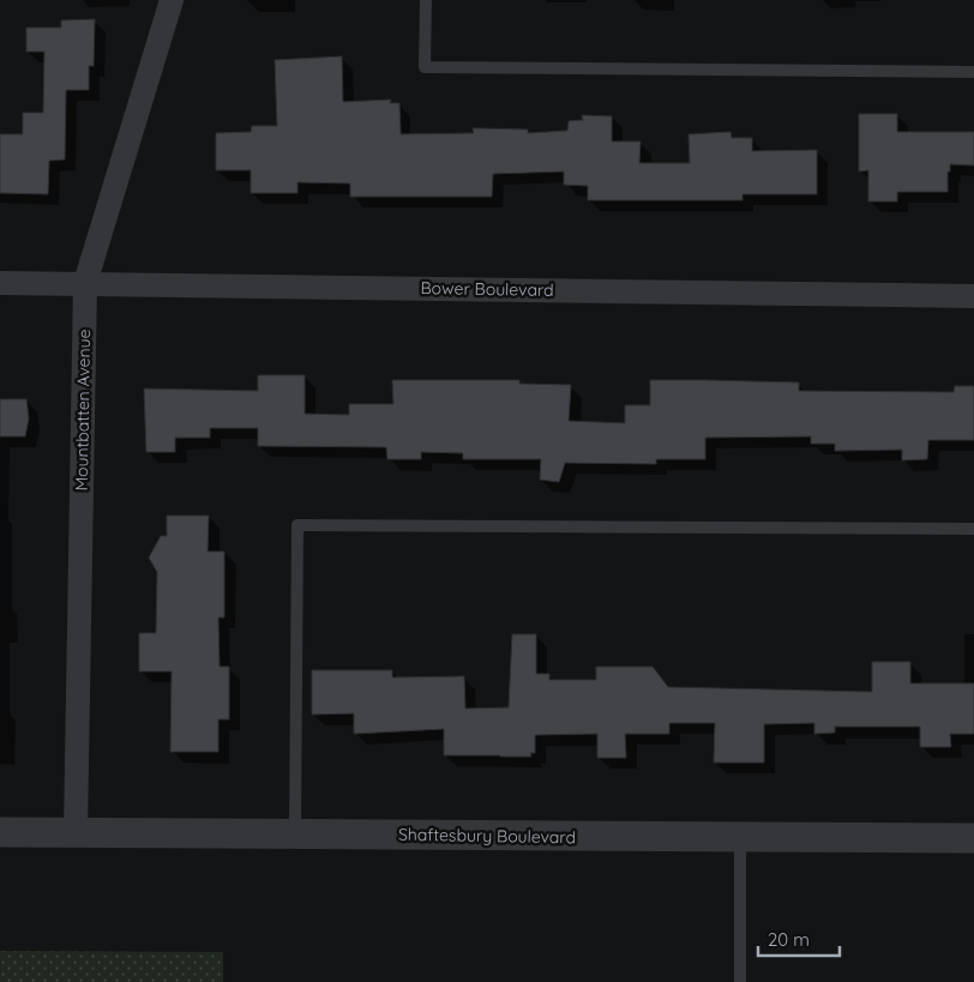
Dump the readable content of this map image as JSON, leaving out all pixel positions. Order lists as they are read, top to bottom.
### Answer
{
  "streets": {
    "street": ["Bower Boulevard", "Mountbatten Avenue", "Shaftesbury Boulevard"]
  },
  "crossings": [
    ["Bower Boulevard", "Mountbatten Avenue"],
    ["Mountbatten Avenue", "Shaftesbury Boulevard"]
  ],
  "scale_bar": "20 m"
}
